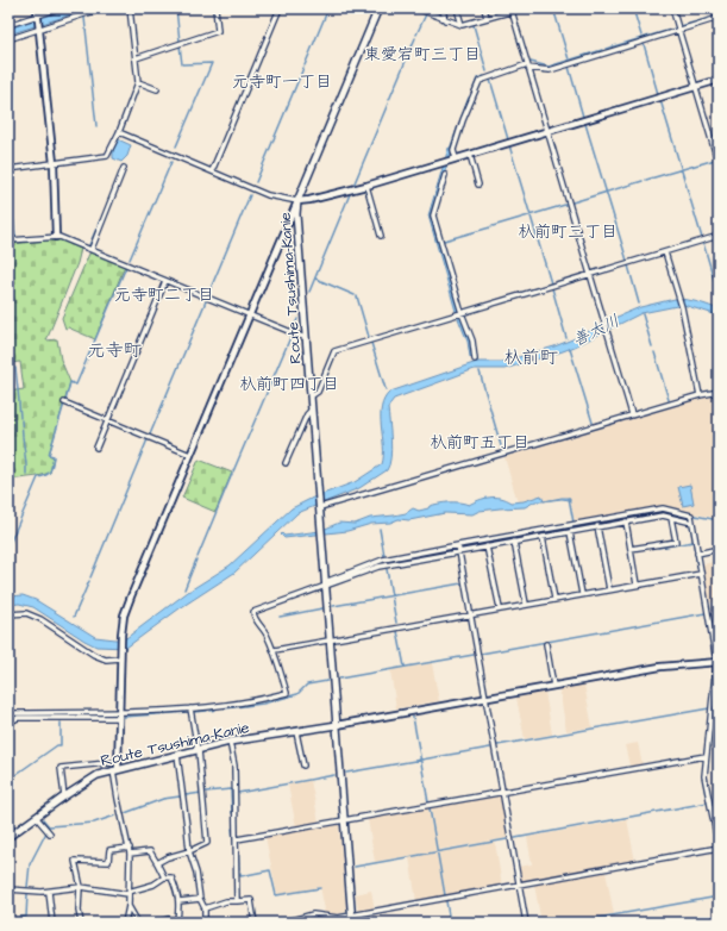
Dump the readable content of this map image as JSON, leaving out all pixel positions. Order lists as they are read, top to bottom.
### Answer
{
  "streets": {
    "main road": ["Route Tsushima-Kanie"]
  },
  "districts": [
    "東愛宕町三丁目",
    "元寺町一丁目",
    "杁前町三丁目",
    "元寺町二丁目",
    "元寺町",
    "杁前町",
    "杁前町四丁目",
    "杁前町五丁目"
  ],
  "water": ["善太川"]
}
